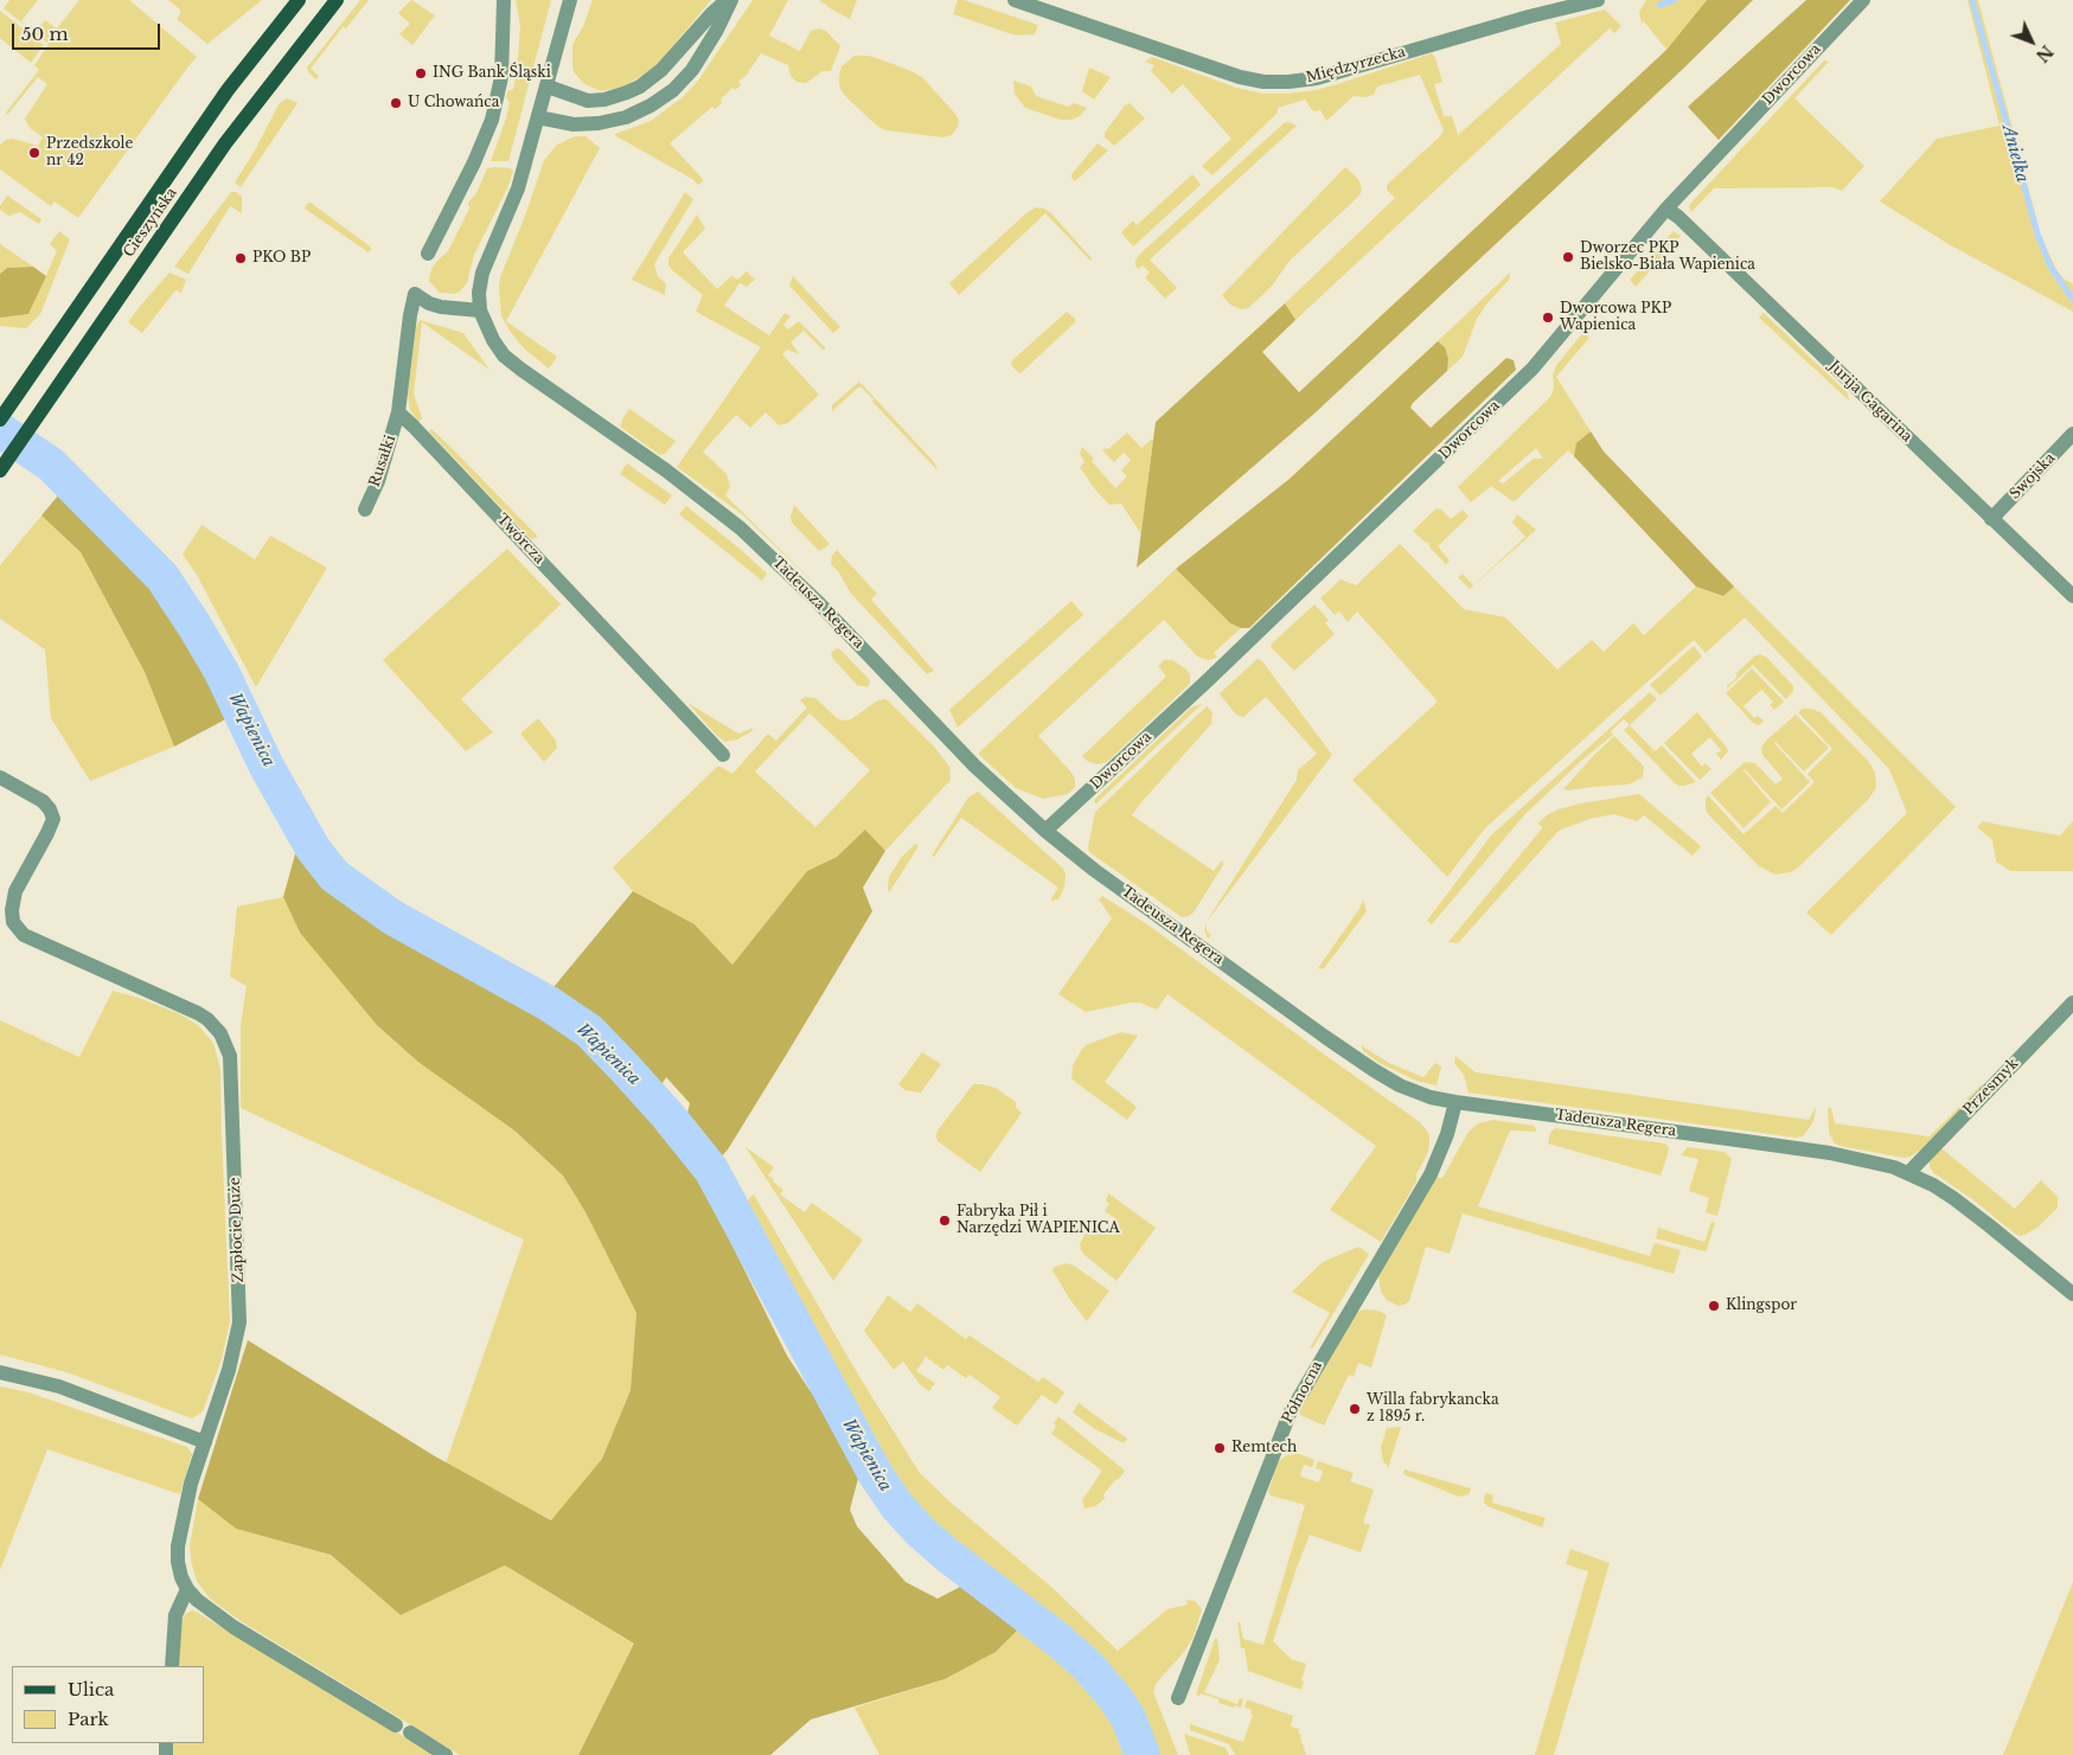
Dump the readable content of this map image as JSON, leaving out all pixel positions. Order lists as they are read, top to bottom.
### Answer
{
  "streets": {
    "main road": ["Cieszyńska"],
    "street": [
      "Międzyrzecka",
      "Dworcowa",
      "Jurija Gagarina",
      "Rusałki",
      "Swojska",
      "Twórcza",
      "Tadeusza Regera",
      "Przesmyk",
      "Zapłocie Duże",
      "Północna"
    ]
  },
  "crossings": [
    ["Dworcowa", "Jurija Gagarina"],
    ["Dworcowa", "Tadeusza Regera"],
    ["Jurija Gagarina", "Swojska"],
    ["Rusałki", "Twórcza"],
    ["Tadeusza Regera", "Przesmyk"],
    ["Tadeusza Regera", "Północna"]
  ],
  "water": ["Anielka", "Wapienica"],
  "places": [
    "ING Bank Śląski",
    "U Chowańca",
    "Przedszkole nr 42",
    "Dworzec PKP Bielsko-Biała Wapienica",
    "PKO BP",
    "Dworcowa PKP Wapienica",
    "Fabryka Pił i Narzędzi WAPIENICA",
    "Klingspor",
    "Willa fabrykancka z 1895 r.",
    "Remtech"
  ],
  "legend": ["Ulica", "Park"],
  "scale_bar": "50 m",
  "north": "bottom right"
}
